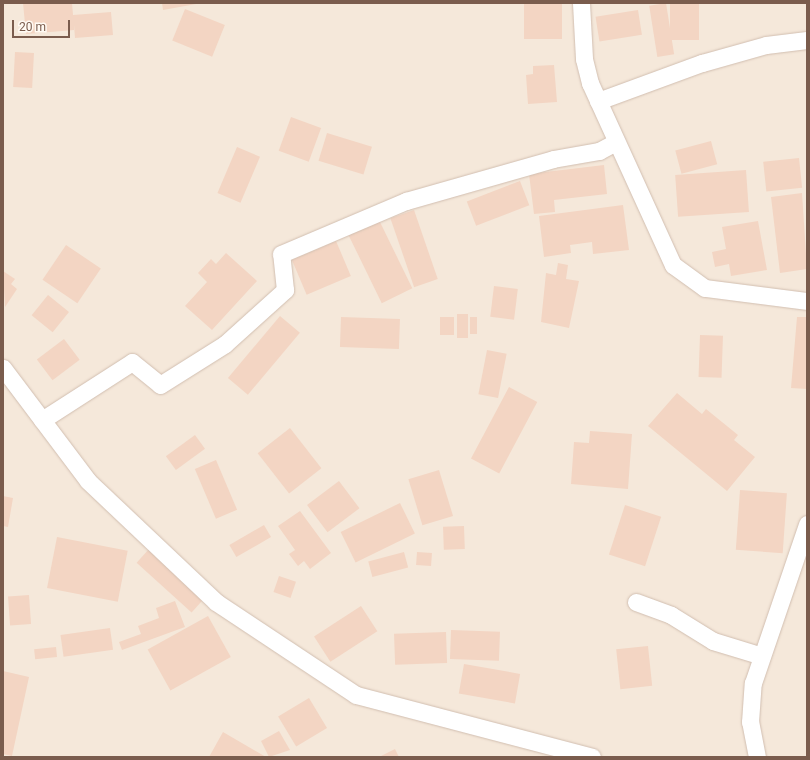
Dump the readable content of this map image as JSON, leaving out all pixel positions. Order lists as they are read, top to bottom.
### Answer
{
  "scale_bar": "20 m"
}
